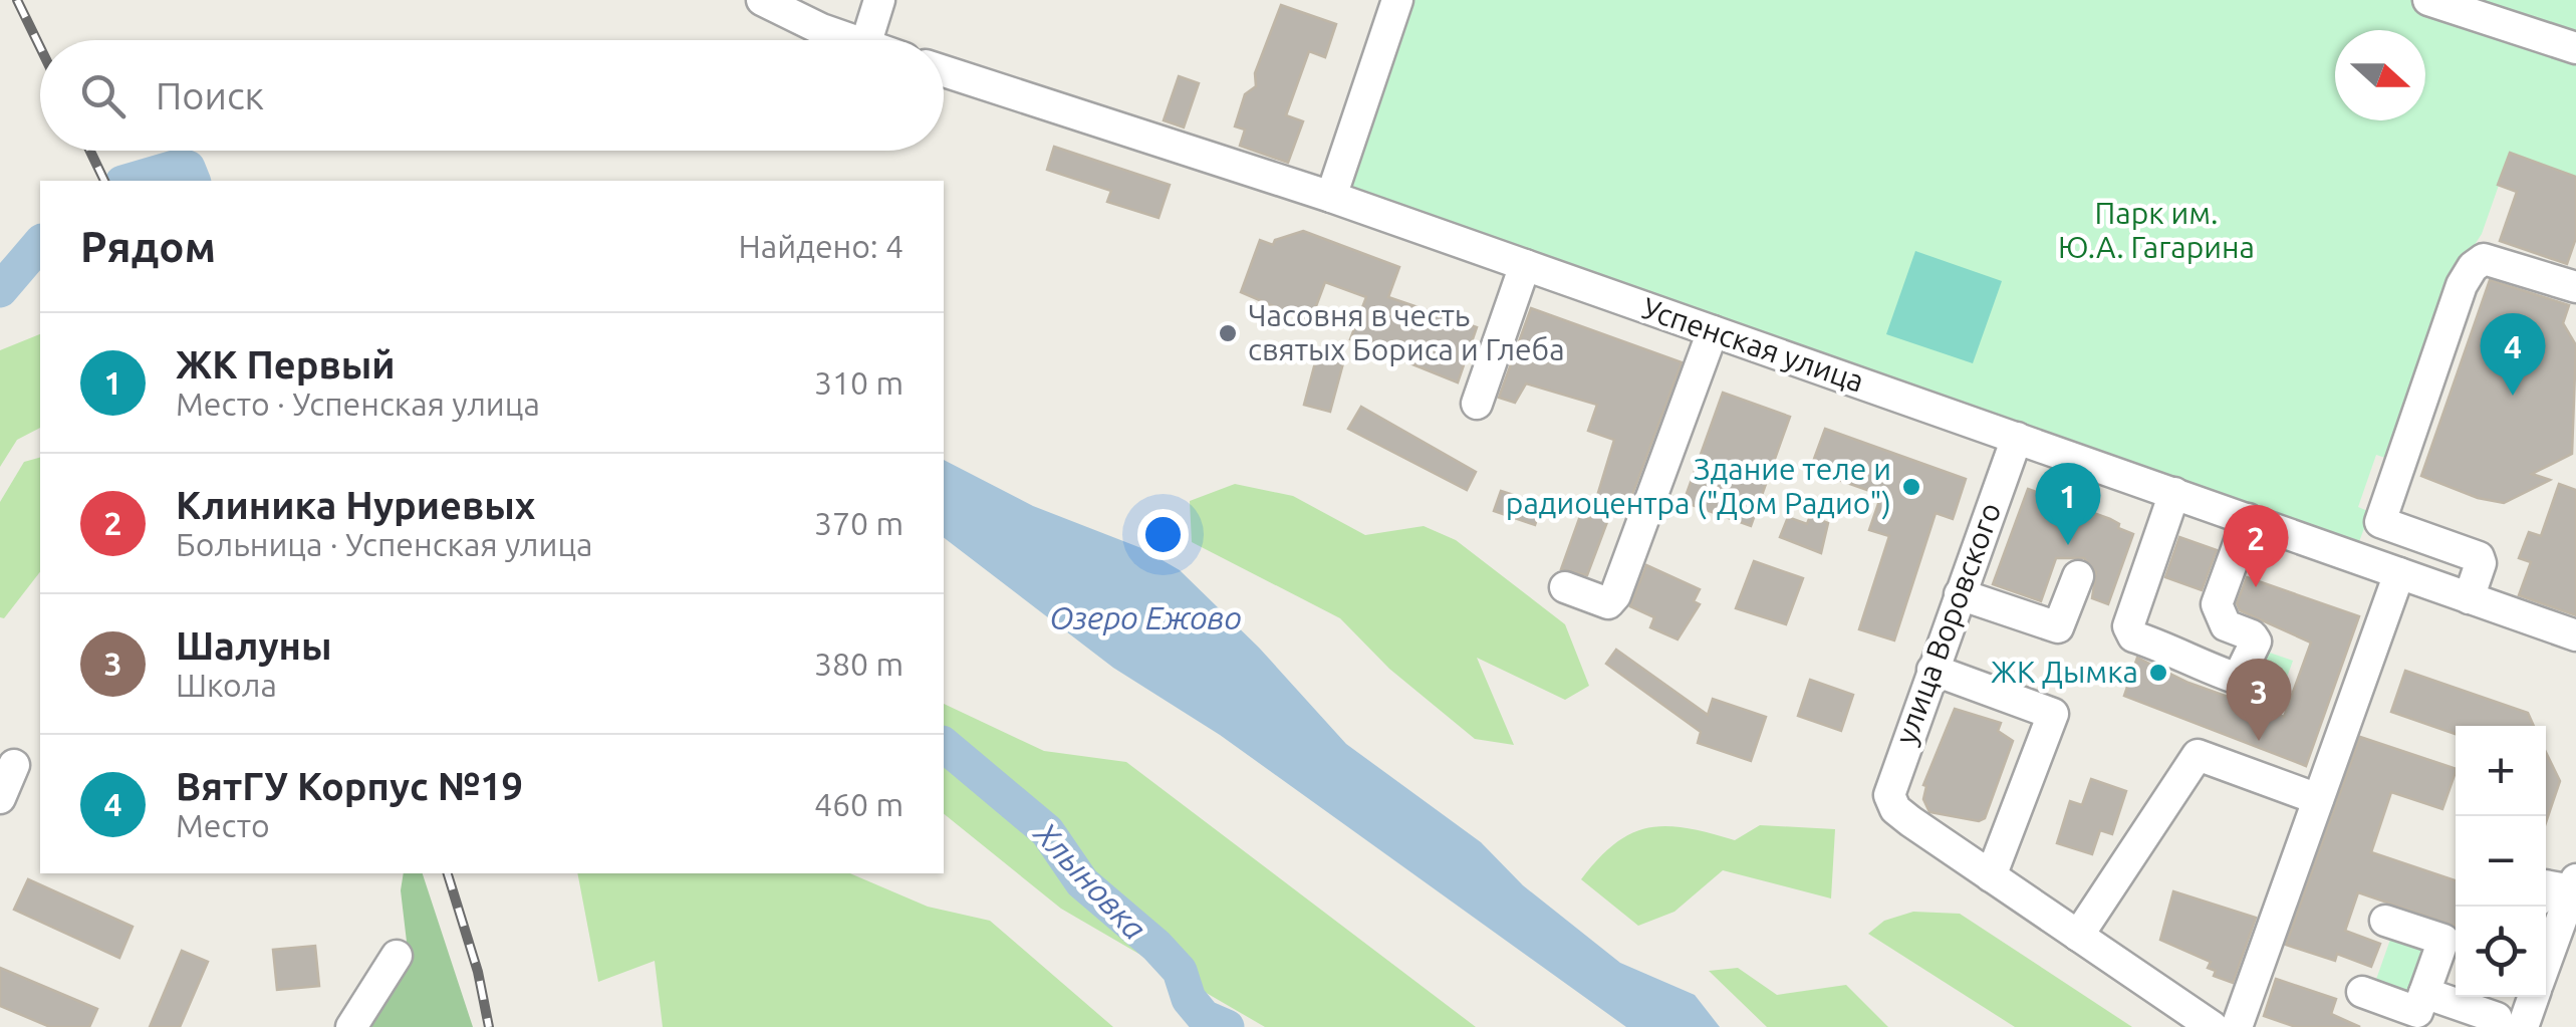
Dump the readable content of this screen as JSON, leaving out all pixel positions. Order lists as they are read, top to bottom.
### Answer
{
  "streets": {
    "street": ["Успенская улица", "улица Воровского"]
  },
  "crossings": [
    ["Успенская улица", "улица Воровского"]
  ],
  "water": ["Озеро Ежово", "Хлыновка"],
  "parks": ["Парк им. Ю.А. Гагарина"],
  "places": ["Часовня в честь святых Бориса и Глеба", "Здание теле и радиоцентра (\"Дом Радио\")", "ЖК Дымка"],
  "north": "right",
  "page": {
    "search": "Поиск",
    "heading": ["Рядом", "Найдено: 4"],
    "list": [
      {
        "mark": "1",
        "name": "ЖК Первый",
        "note": "Место · Успенская улица",
        "value": "310 m"
      },
      {
        "mark": "2",
        "name": "Клиника Нуриевых",
        "note": "Больница · Успенская улица",
        "value": "370 m"
      },
      {
        "mark": "3",
        "name": "Шалуны",
        "note": "Школа",
        "value": "380 m"
      },
      {
        "mark": "4",
        "name": "ВятГУ Корпус №19",
        "note": "Место",
        "value": "460 m"
      }
    ],
    "pins": [
      "4",
      "1",
      "2",
      "3"
    ],
    "map_buttons": ["+", "−"]
  }
}
